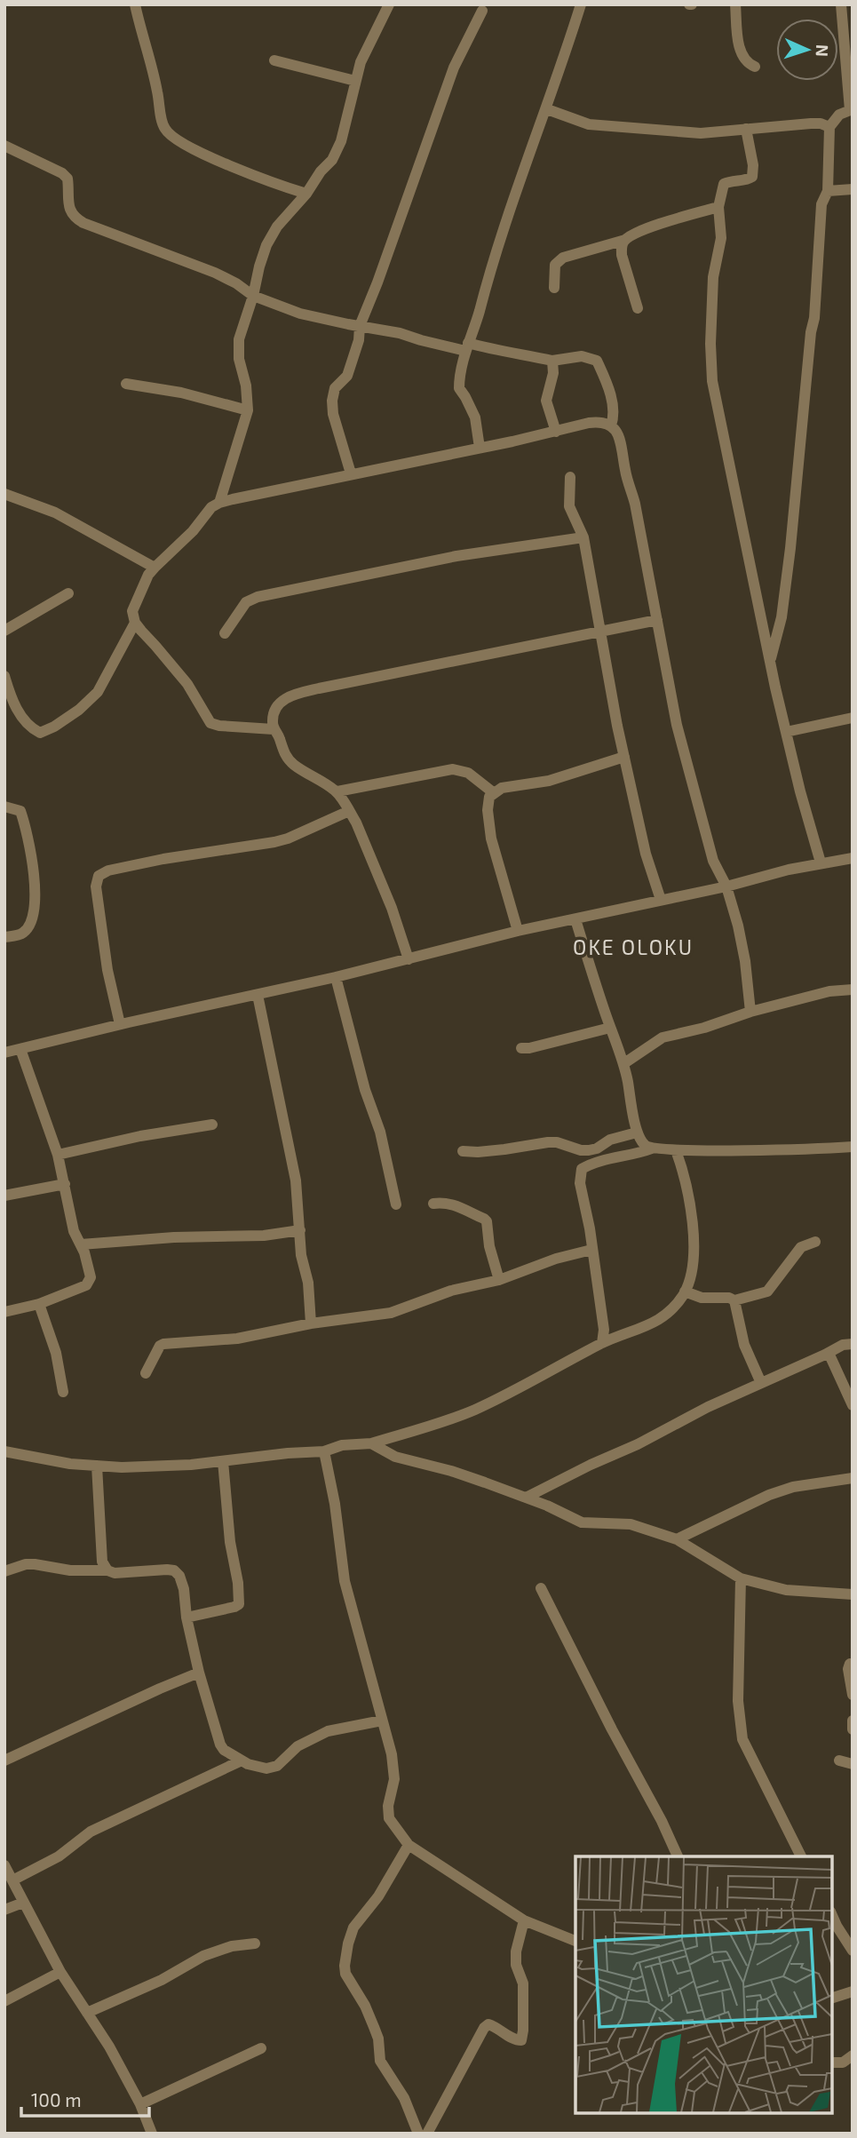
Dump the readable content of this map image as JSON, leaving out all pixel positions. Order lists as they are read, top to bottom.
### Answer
{
  "districts": ["OKE OLOKU"],
  "scale_bar": "100 m",
  "north": "right"
}
